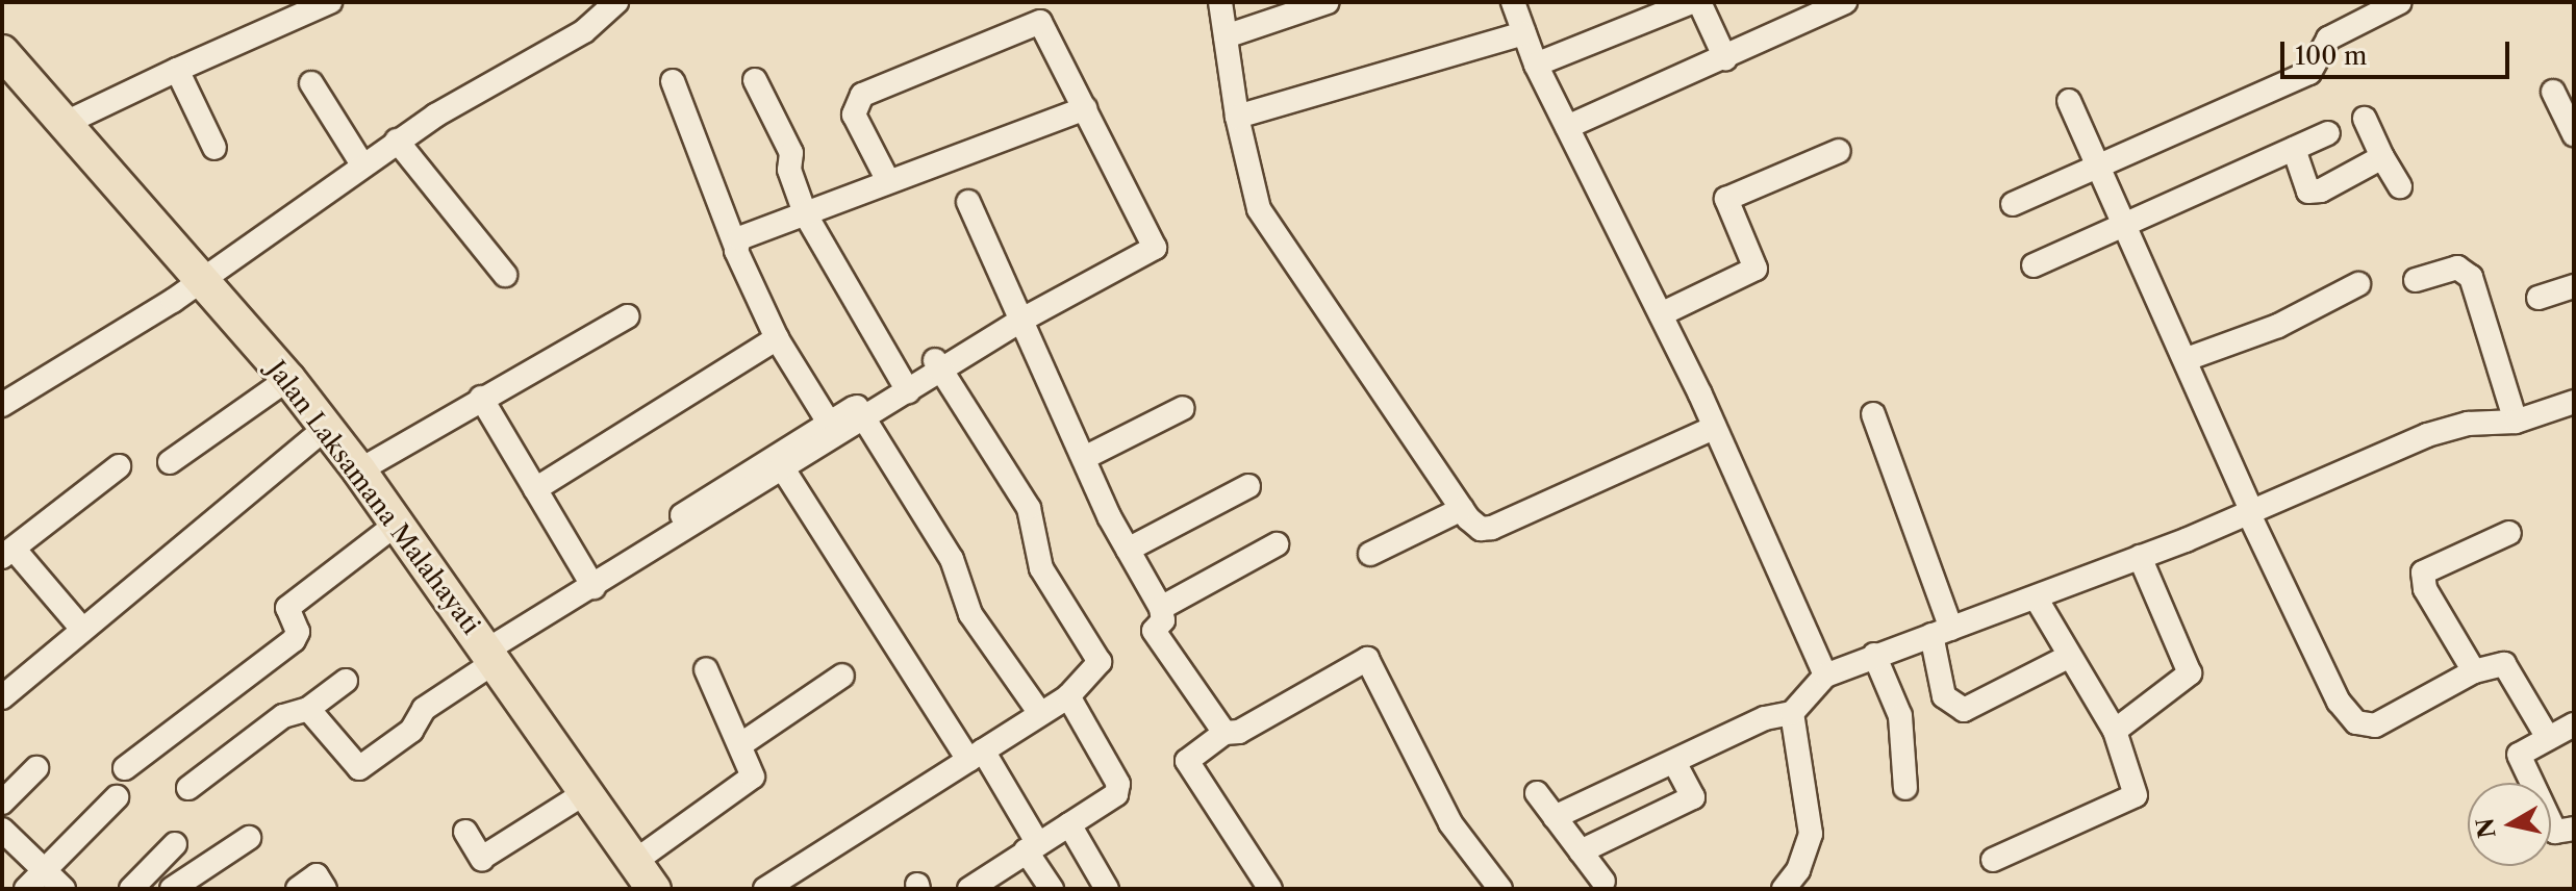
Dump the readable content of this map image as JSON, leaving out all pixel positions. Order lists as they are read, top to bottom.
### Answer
{
  "streets": {
    "highway": ["Jalan Laksamana Malahayati"]
  },
  "scale_bar": "100 m",
  "north": "left"
}
